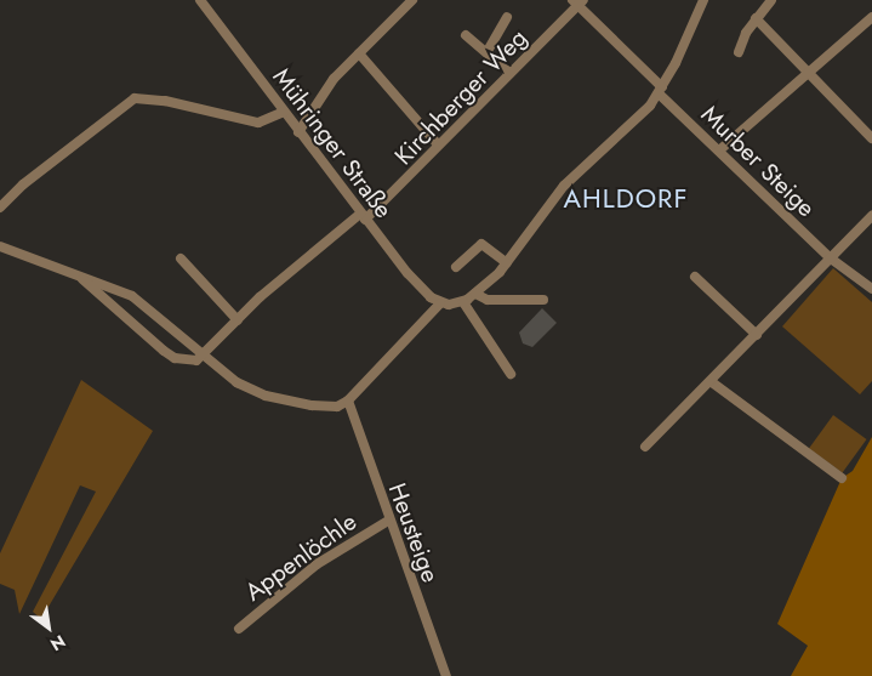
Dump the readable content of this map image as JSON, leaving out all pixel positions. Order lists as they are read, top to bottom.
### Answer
{
  "streets": {
    "street": [
      "Kirchberger Weg",
      "Mühringer Straße",
      "Murber Steige",
      "Heusteige",
      "Appenlöchle"
    ]
  },
  "crossings": [
    ["Kirchberger Weg", "Mühringer Straße"],
    ["Kirchberger Weg", "Murber Steige"],
    ["Heusteige", "Appenlöchle"]
  ],
  "districts": ["AHLDORF"],
  "north": "bottom right"
}
